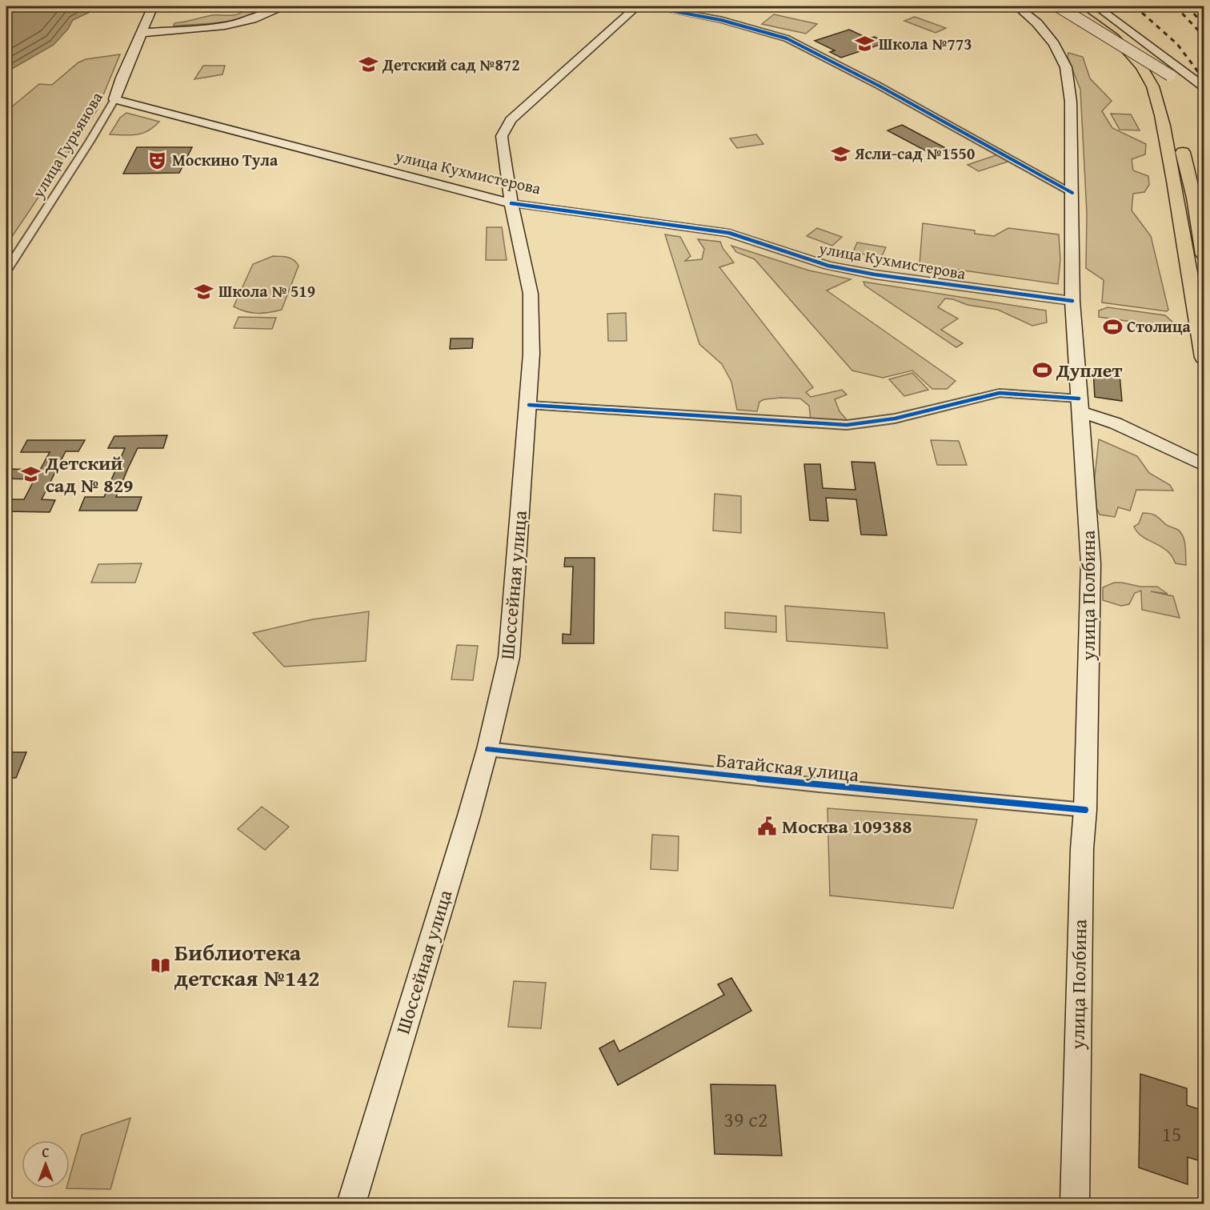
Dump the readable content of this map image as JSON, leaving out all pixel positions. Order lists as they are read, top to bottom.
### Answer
{
  "streets": {
    "main road": [
      "улица Гурьянова",
      "улица Кухмистерова",
      "Шоссейная улица",
      "улица Полбина"
    ],
    "street": ["Батайская улица"]
  },
  "crossings": [
    ["улица Гурьянова", "улица Кухмистерова"],
    ["улица Кухмистерова", "Шоссейная улица"],
    ["улица Кухмистерова", "улица Полбина"],
    ["Шоссейная улица", "Батайская улица"],
    ["улица Полбина", "Батайская улица"]
  ],
  "places": {
    "school or university": [
      "Школа №773",
      "Детский сад №872",
      "Ясли-сад №1550",
      "Школа № 519",
      "Детский сад № 829"
    ],
    "theatre": ["Москино Тула"],
    "sports": ["Столица", "Дуплет"],
    "public building": ["Москва 109388"],
    "library": ["Библиотека детская №142"]
  },
  "house_numbers": ["39 с2", "15"],
  "north": "top"
}
